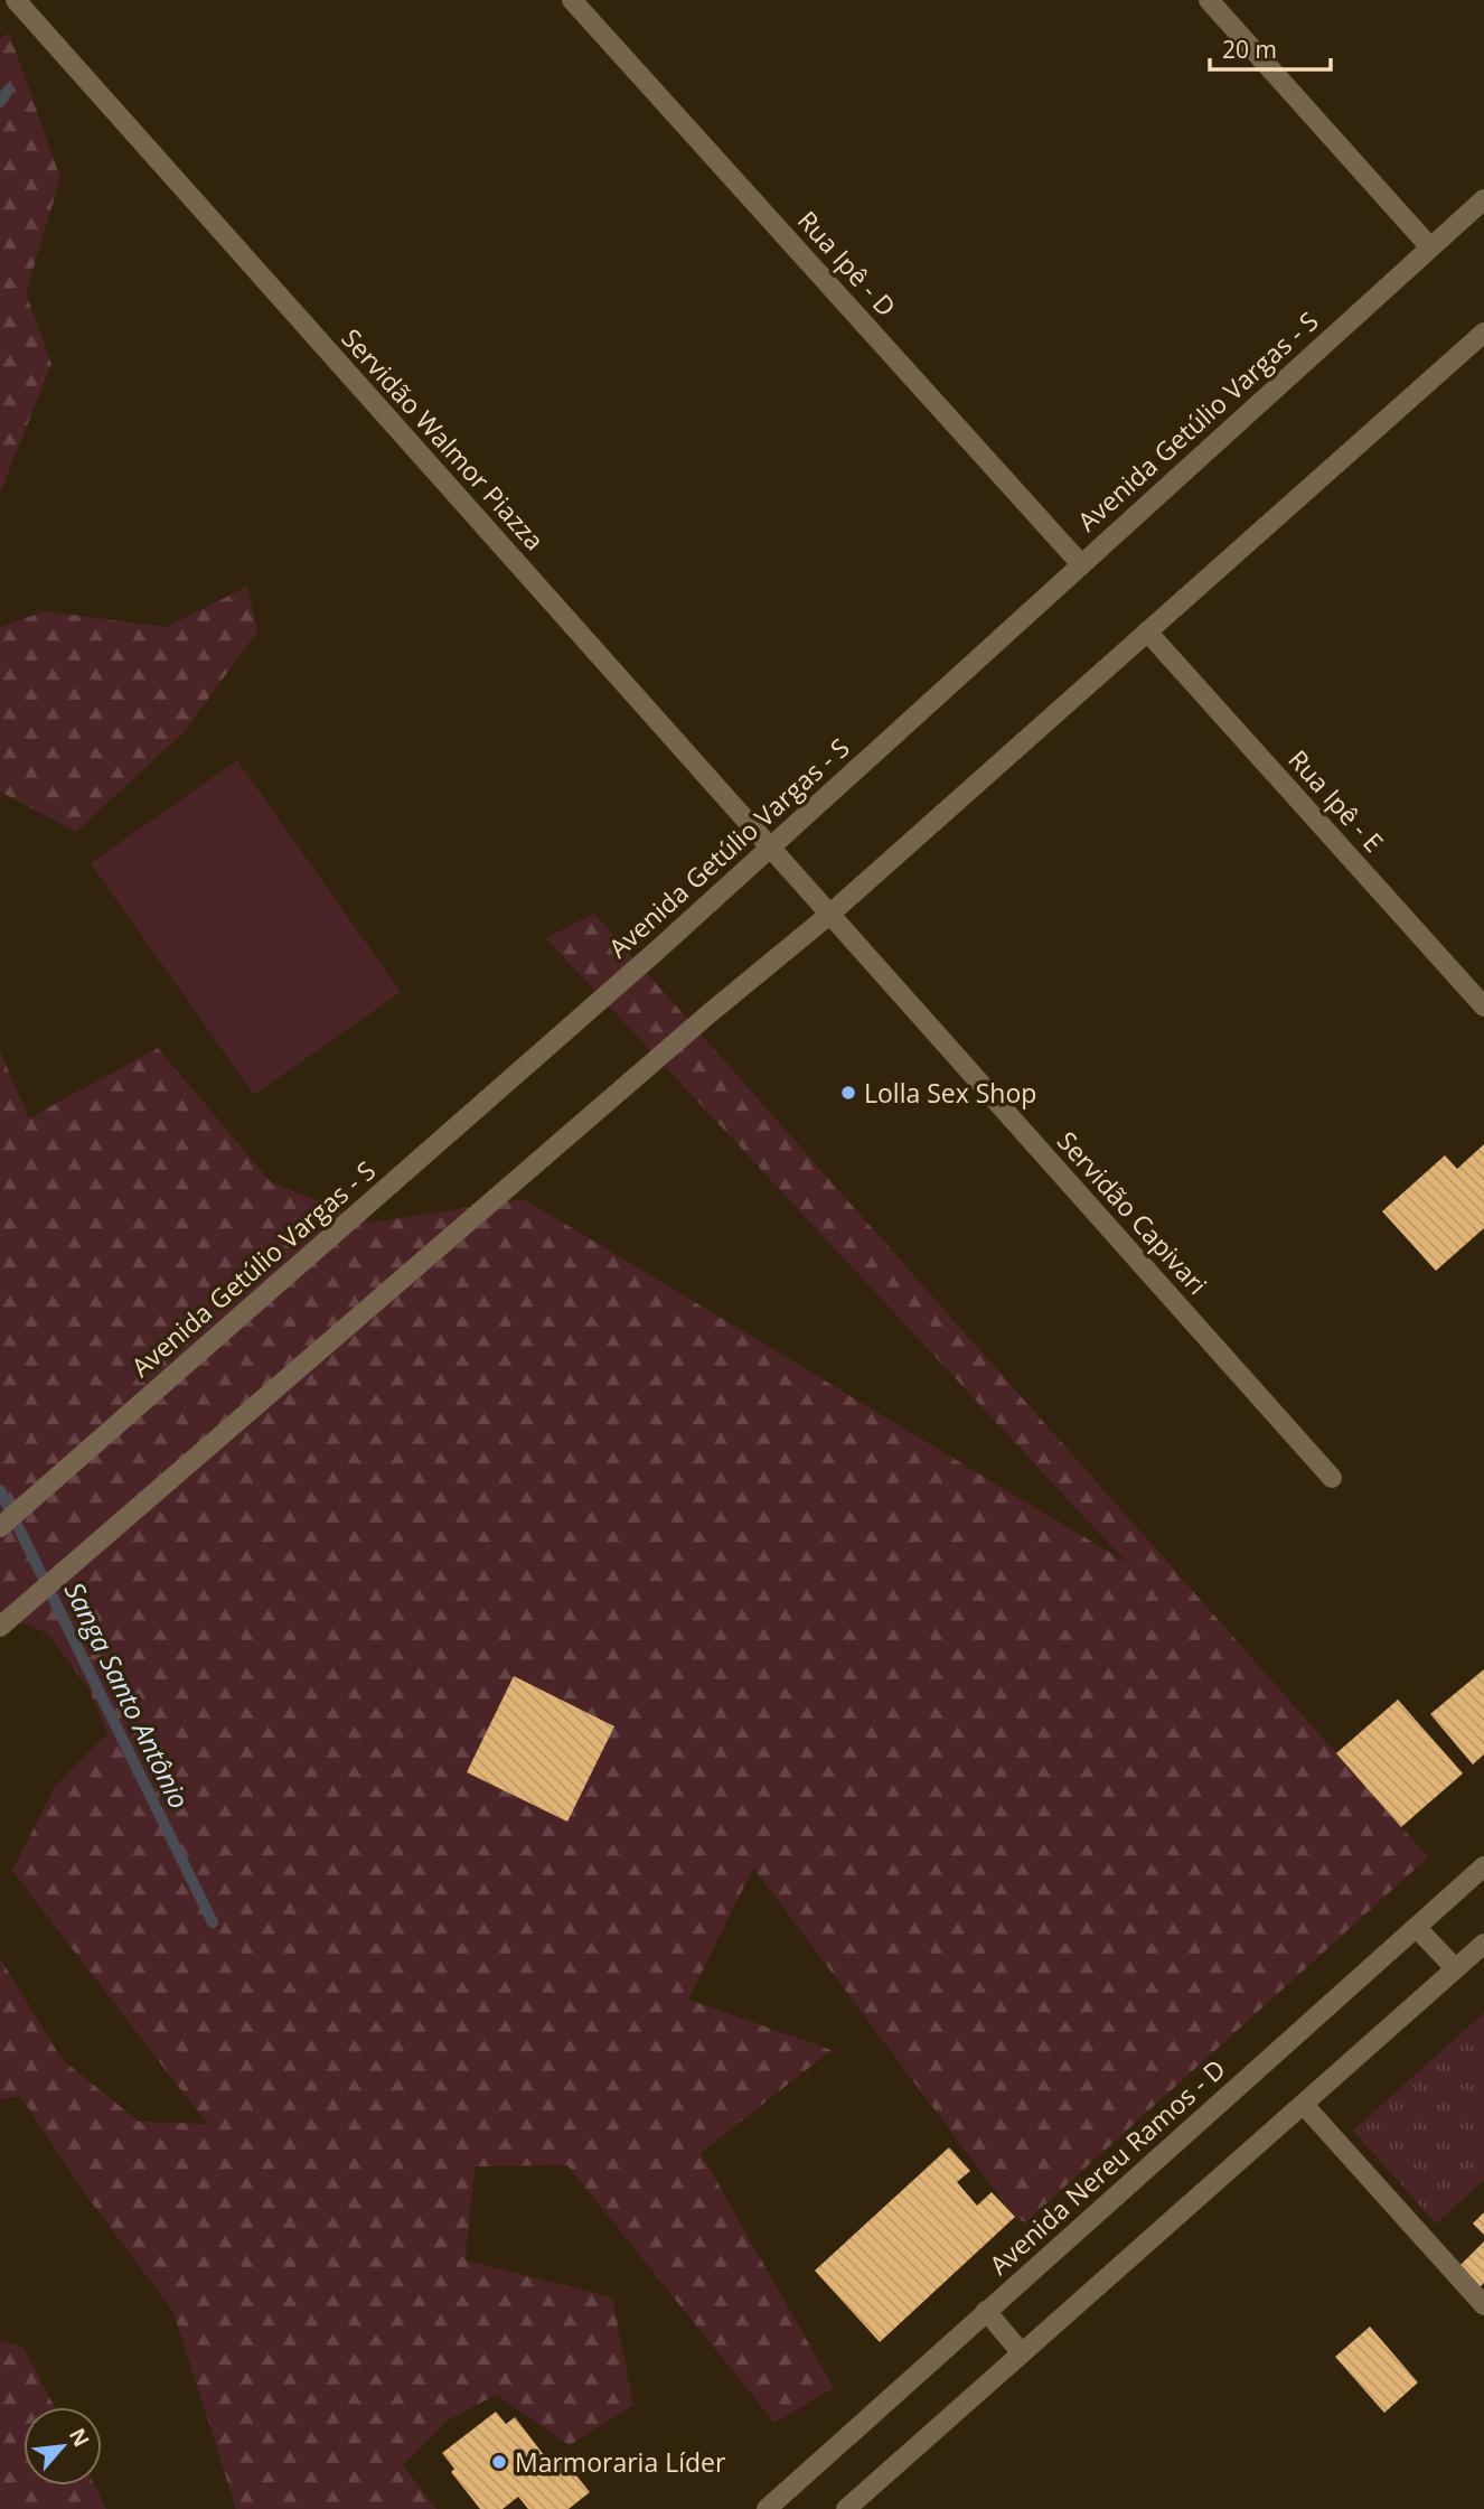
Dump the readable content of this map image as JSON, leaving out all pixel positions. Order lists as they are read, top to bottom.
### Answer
{
  "streets": {
    "street": [
      "Rua Ipê - D",
      "Avenida Getúlio Vargas - S",
      "Servidão Walmor Piazza",
      "Rua Ipê - E",
      "Servidão Capivari",
      "Avenida Nereu Ramos - D"
    ]
  },
  "crossings": [
    ["Rua Ipê - D", "Avenida Getúlio Vargas - S"],
    ["Avenida Getúlio Vargas - S", "Servidão Walmor Piazza"],
    ["Servidão Walmor Piazza", "Servidão Capivari"]
  ],
  "water": ["Sanga Santo Antônio"],
  "places": ["Lolla Sex Shop", "Marmoraria Líder"],
  "scale_bar": "20 m",
  "north": "top right"
}
